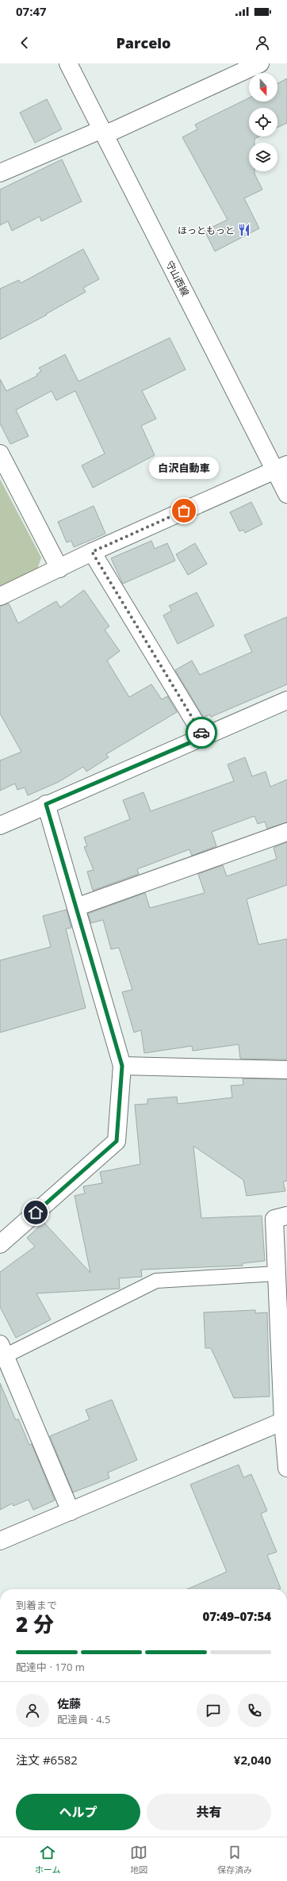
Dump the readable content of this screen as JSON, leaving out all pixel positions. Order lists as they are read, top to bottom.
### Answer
{
  "streets": {
    "street": ["守山西線"]
  },
  "places": {
    "restaurant": ["ほっともっと"],
    "other": ["白沢自動車"]
  },
  "north": "bottom",
  "page": {
    "status": "07:47",
    "header": "Parcelo",
    "bubble": "白沢自動車",
    "heading": ["2 分", "到着まで", "07:49–07:54"],
    "panel": [
      "佐藤",
      "配達員 · 4.5",
      "注文 #6582",
      "¥2,040"
    ],
    "bar": "配達中 · 170 m",
    "buttons": ["ヘルプ", "共有"],
    "tabs": ["ホーム", "地図", "保存済み"]
  }
}
